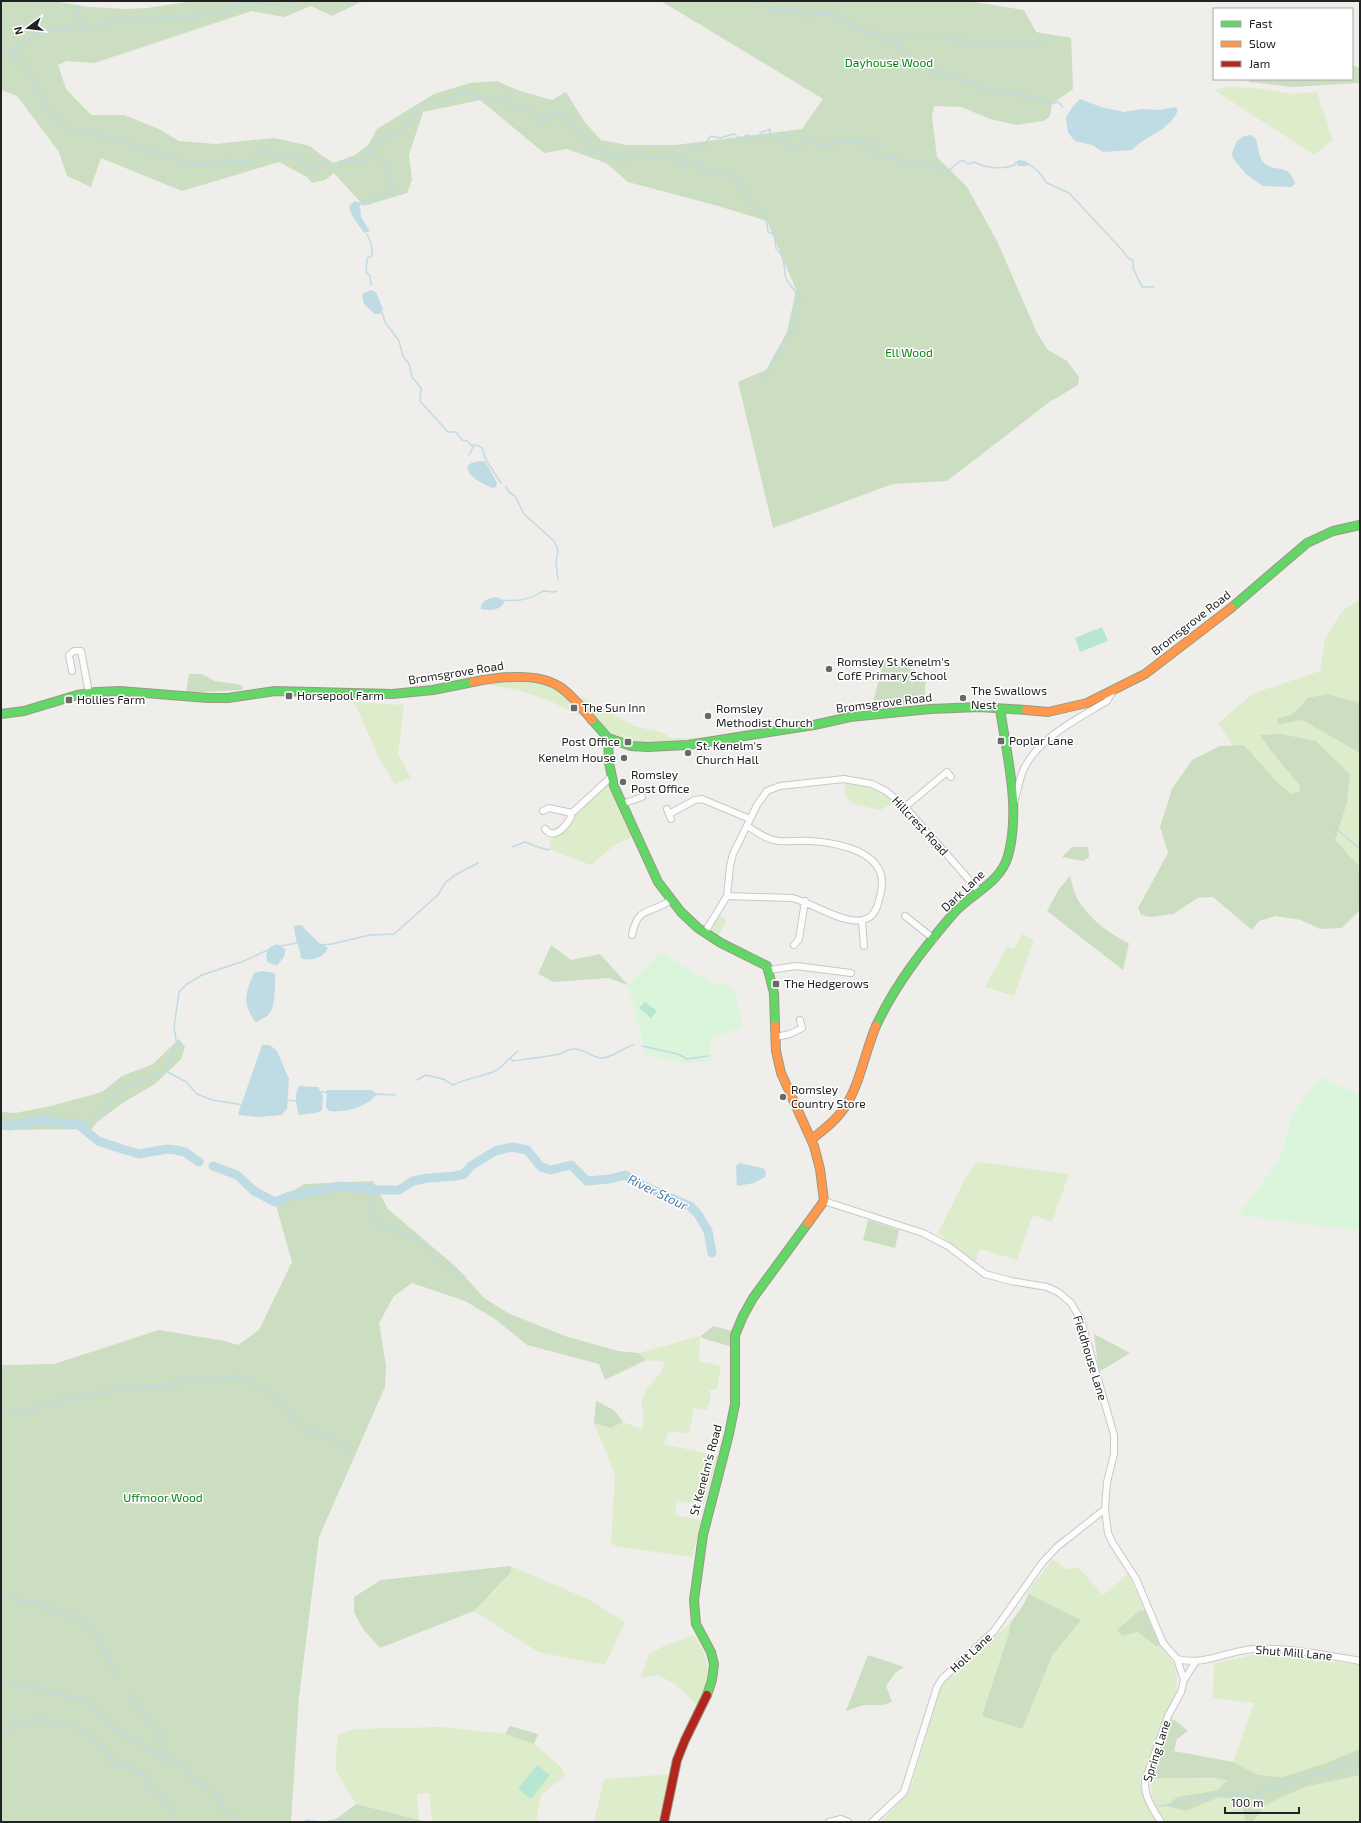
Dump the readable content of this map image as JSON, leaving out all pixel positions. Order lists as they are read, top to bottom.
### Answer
{
  "streets": {
    "street": [
      "Bromsgrove Road",
      "Hillcrest Road",
      "Dark Lane",
      "Fieldhouse Lane",
      "St Kenelm's Road",
      "Holt Lane",
      "Shut Mill Lane",
      "Spring Lane"
    ]
  },
  "crossings": [
    ["Bromsgrove Road", "Dark Lane"],
    ["Hillcrest Road", "Dark Lane"],
    ["Fieldhouse Lane", "St Kenelm's Road"],
    ["Fieldhouse Lane", "Holt Lane"],
    ["Fieldhouse Lane", "Shut Mill Lane"],
    ["Shut Mill Lane", "Spring Lane"]
  ],
  "water": ["River Stour"],
  "parks": ["Dayhouse Wood", "Ell Wood", "Uffmoor Wood"],
  "places": {
    "other": [
      "Romsley St Kenelm's CofE Primary School",
      "The Swallows Nest",
      "Romsley Methodist Church",
      "St. Kenelm's Church Hall",
      "Kenelm House",
      "Romsley Post Office",
      "Romsley Country Store"
    ],
    "transit": [
      "Horsepool Farm",
      "Hollies Farm",
      "The Sun Inn",
      "Poplar Lane",
      "Post Office",
      "The Hedgerows"
    ]
  },
  "legend": ["Fast", "Slow", "Jam"],
  "scale_bar": "100 m",
  "north": "left"
}
